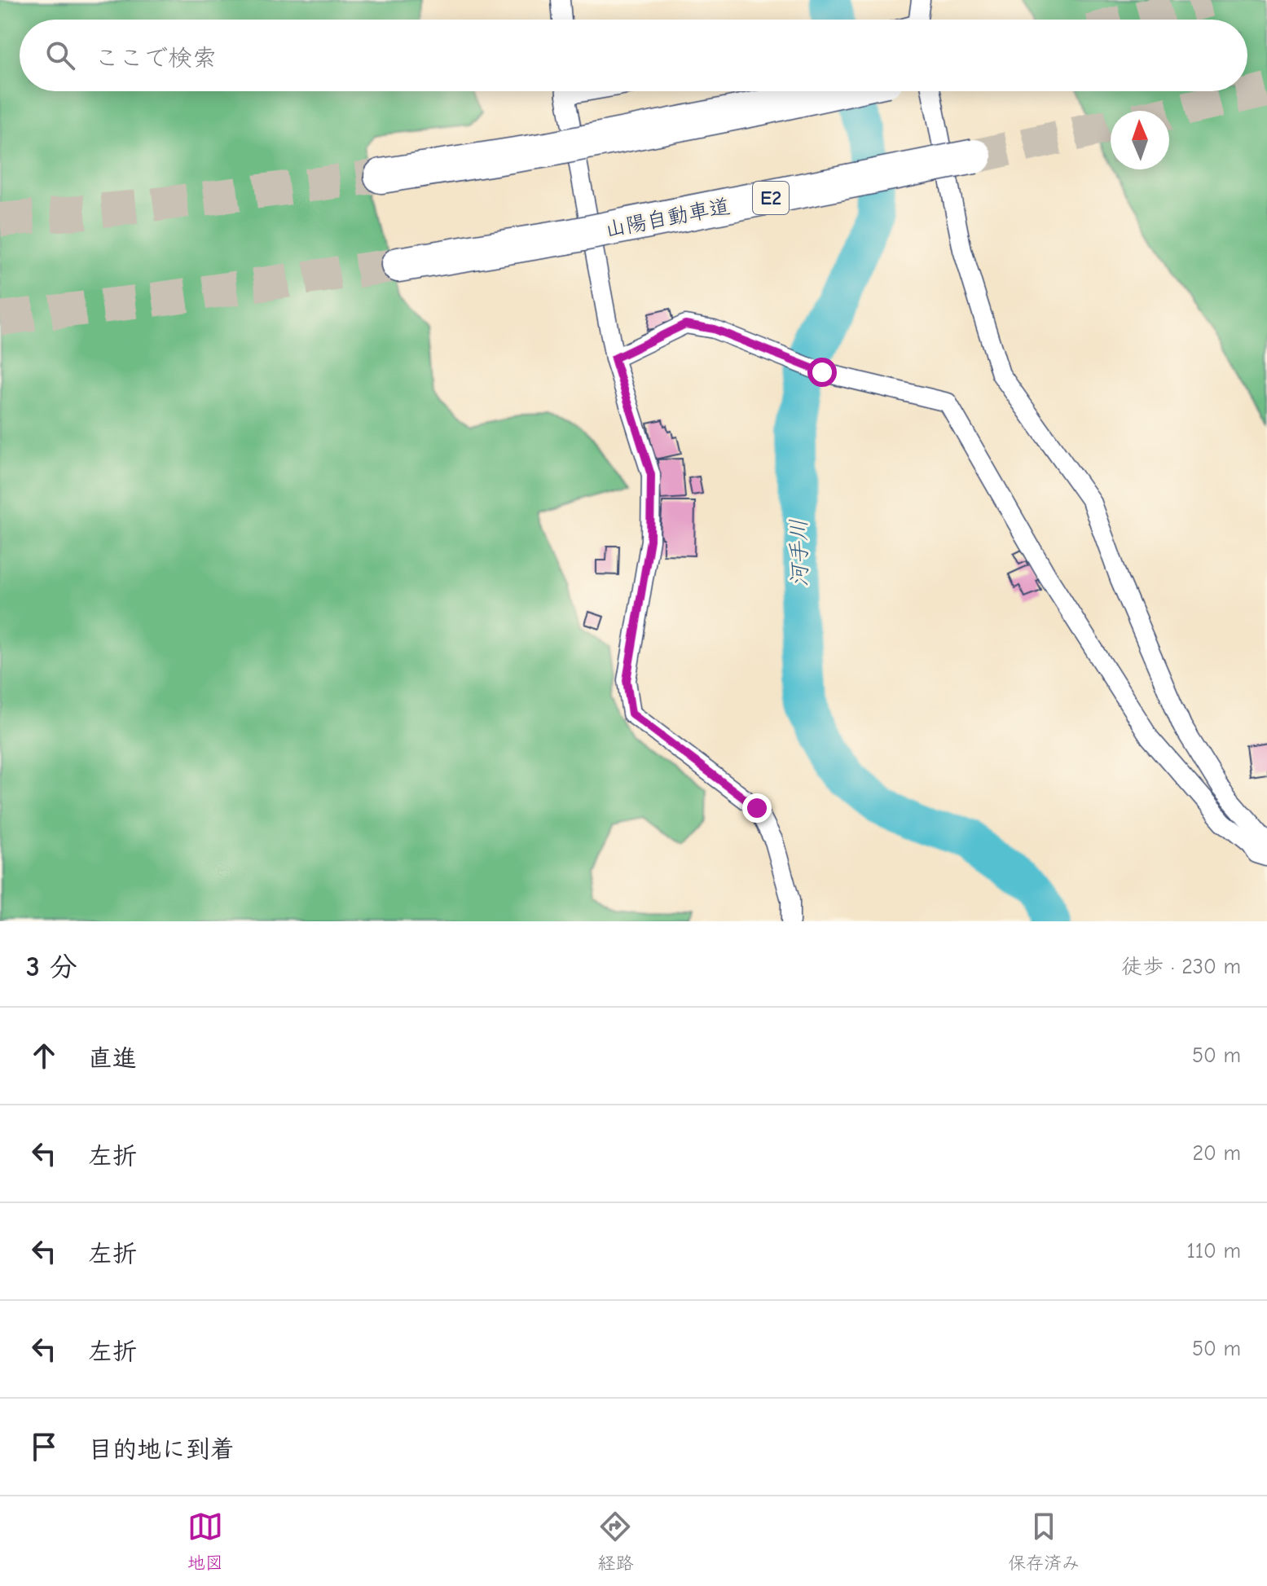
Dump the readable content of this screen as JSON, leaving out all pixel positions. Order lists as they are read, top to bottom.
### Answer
{
  "streets": {
    "highway": ["E2", "山陽自動車道"]
  },
  "water": ["河手川"],
  "north": "top",
  "page": {
    "search": "ここで検索",
    "heading": ["3 分", "徒歩 · 230 m"],
    "list": [
      ["直進", "50 m"],
      ["左折", "20 m"],
      ["左折", "110 m"],
      ["左折", "50 m"],
      "目的地に到着"
    ],
    "nav": ["地図", "経路", "保存済み"]
  }
}
